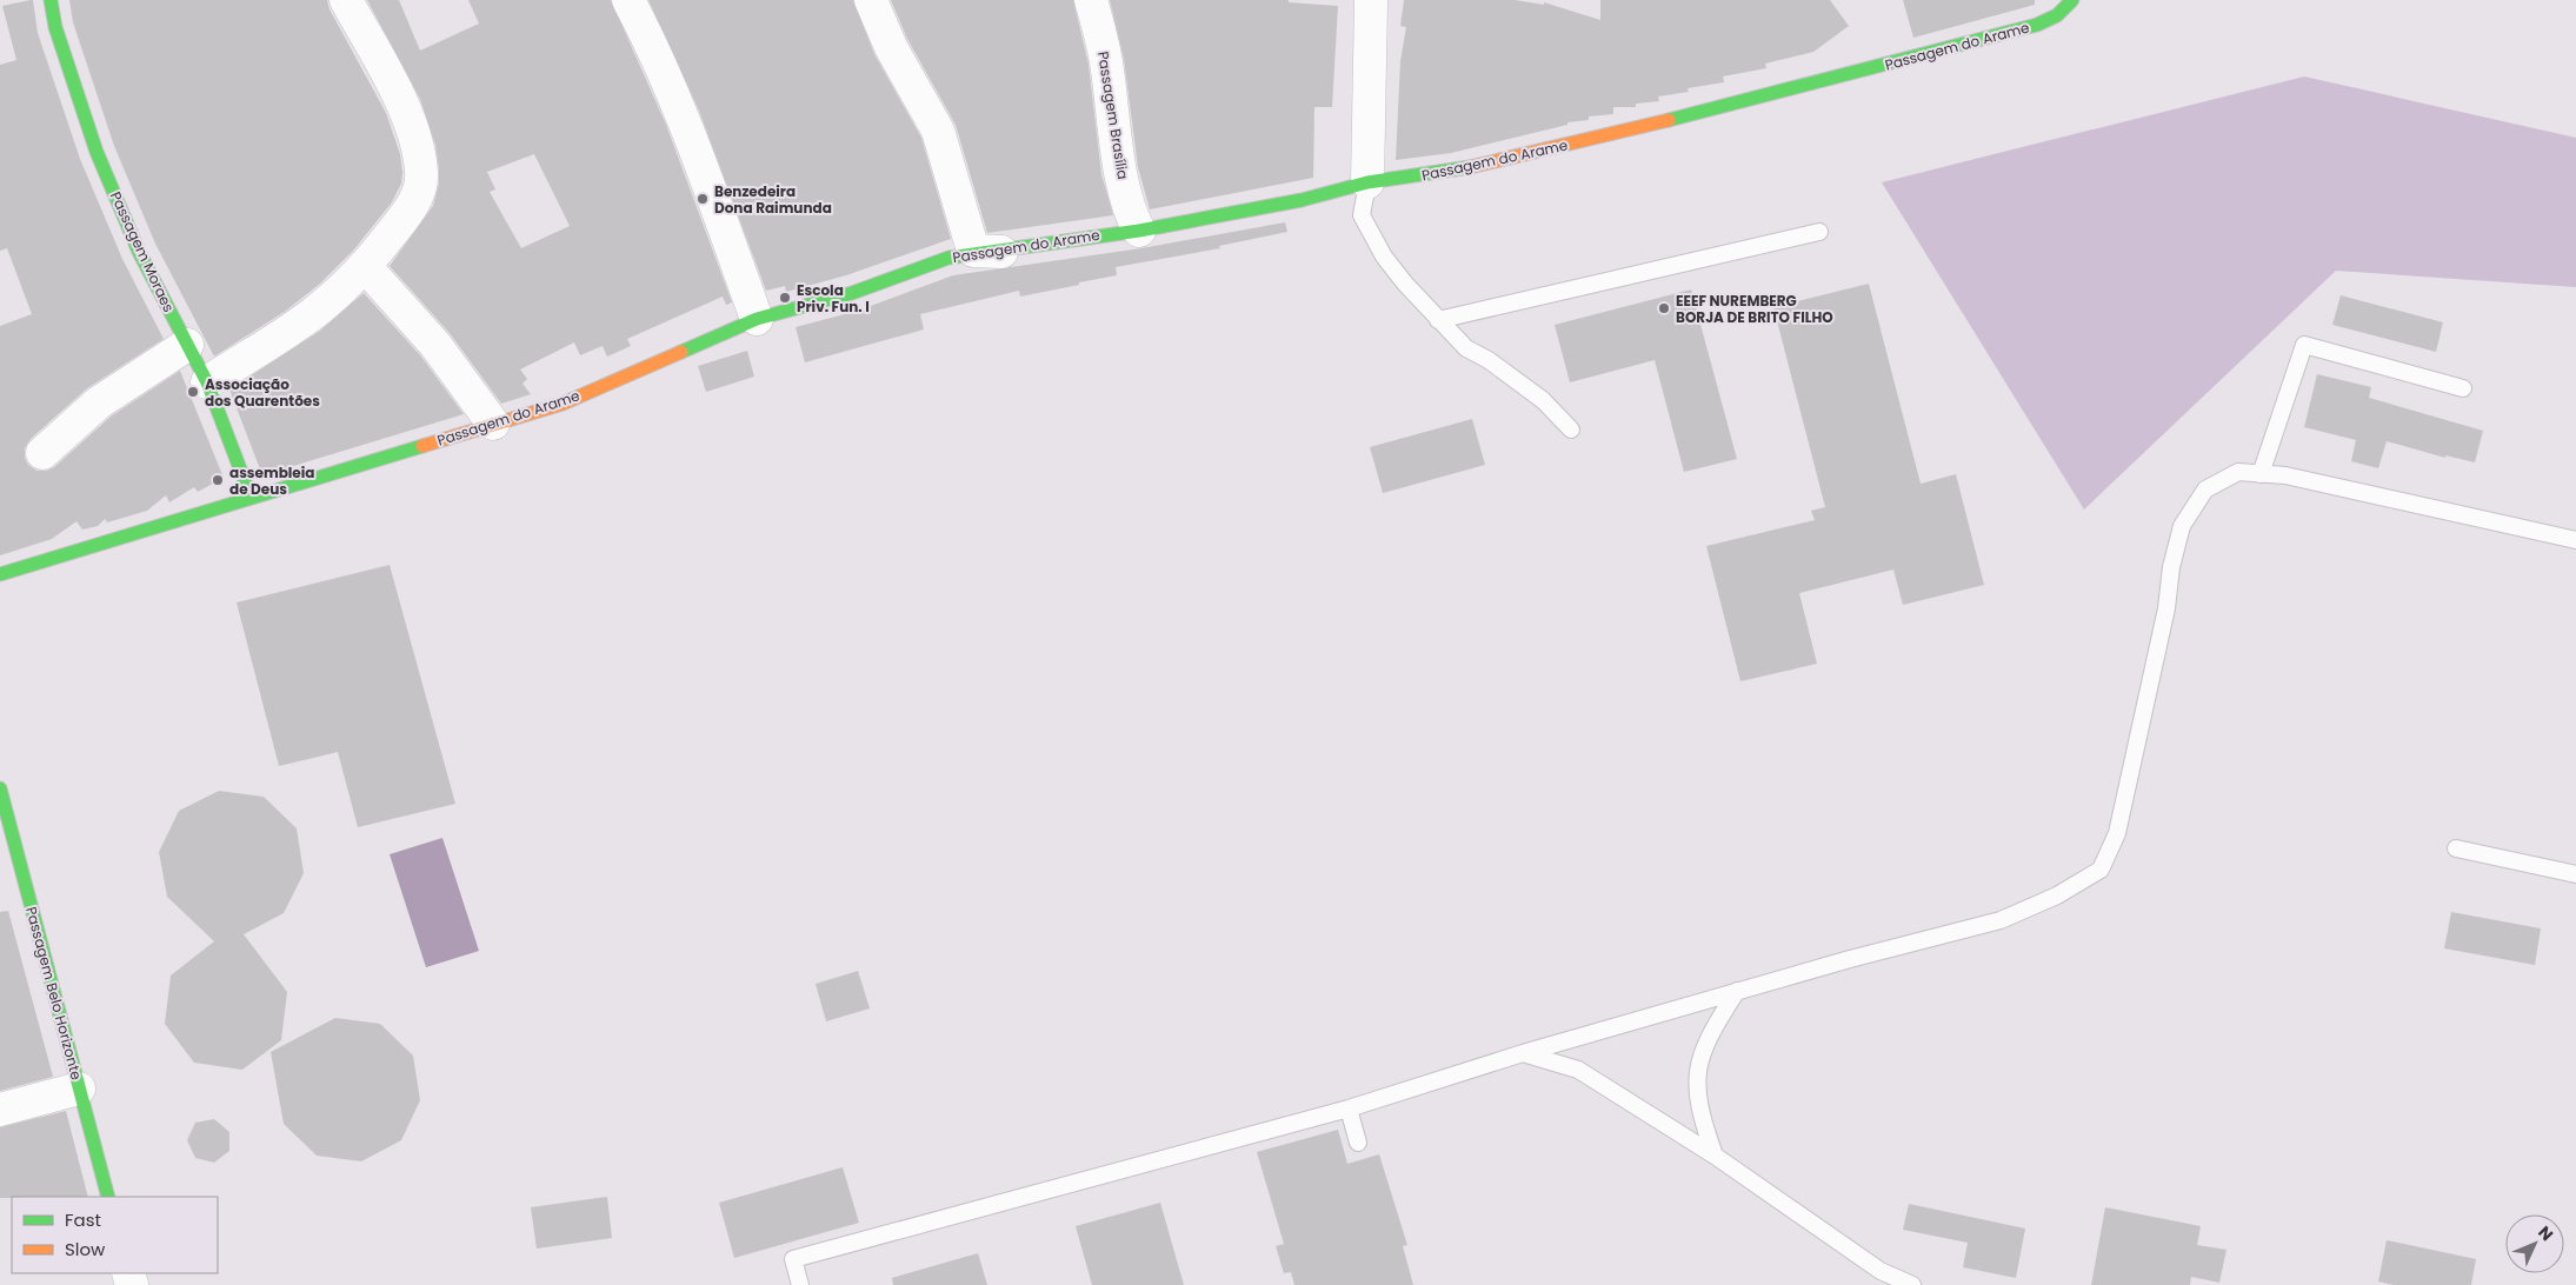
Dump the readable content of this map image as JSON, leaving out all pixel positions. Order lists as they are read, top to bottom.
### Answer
{
  "streets": {
    "street": [
      "Passagem do Arame",
      "Passagem Brasília",
      "Passagem Moraes",
      "Passagem Belo Horizonte"
    ]
  },
  "crossings": [
    ["Passagem do Arame", "Passagem Brasília"],
    ["Passagem do Arame", "Passagem Moraes"]
  ],
  "places": [
    "Benzedeira Dona Raimunda",
    "Escola Priv. Fun. I",
    "EEEF NUREMBERG BORJA DE BRITO FILHO",
    "Associação dos Quarentões",
    "assembleia de Deus"
  ],
  "legend": ["Fast", "Slow"],
  "north": "top right"
}
